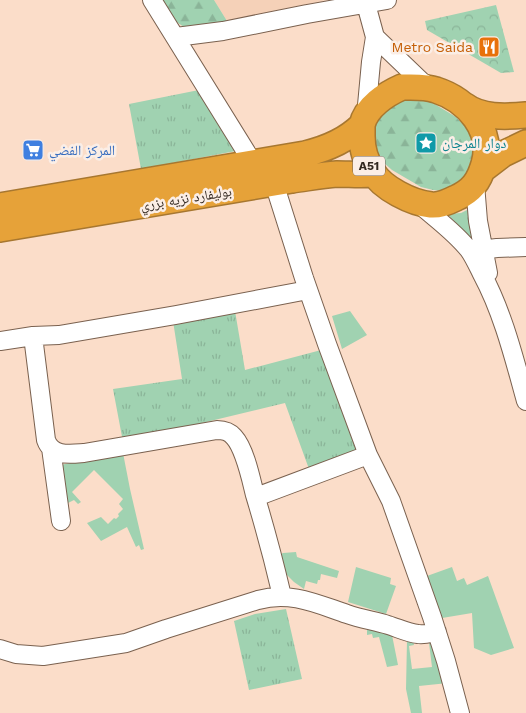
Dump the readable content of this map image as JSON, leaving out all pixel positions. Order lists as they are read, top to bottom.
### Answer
{
  "streets": {
    "highway": ["A51", "بوليفارد نزيه بزري"]
  },
  "crossings": [
    ["A51", "بوليفارد نزيه بزري"]
  ],
  "places": {
    "restaurant": ["Metro Saida"],
    "place": ["دوار المرجان"],
    "supermarket": ["المركز الفضي"]
  }
}
